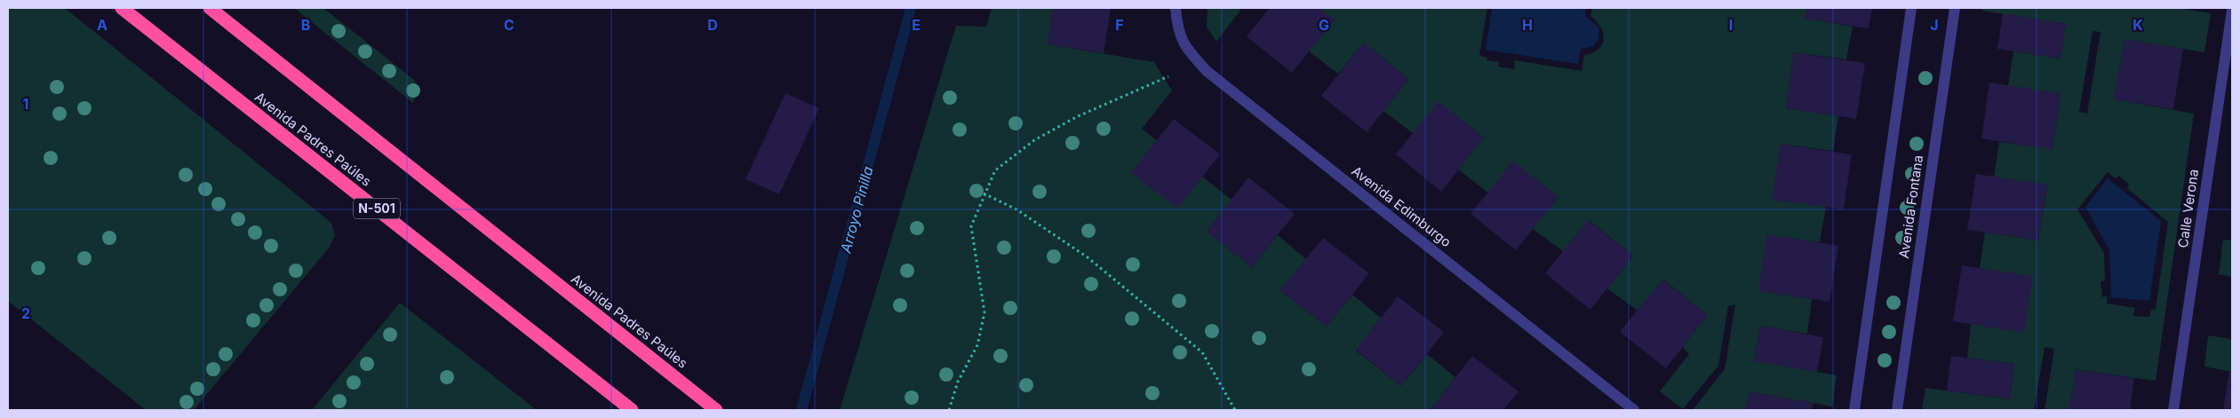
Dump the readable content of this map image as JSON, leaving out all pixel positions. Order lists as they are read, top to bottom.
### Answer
{
  "streets": {
    "highway": ["Avenida Padres Paúles", "N-501"],
    "street": ["Avenida Edimburgo", "Avenida Fontana", "Calle Verona"]
  },
  "water": ["Arroyo Pinilla"],
  "grid": {
    "columns": [
      "A",
      "B",
      "C",
      "D",
      "E",
      "F",
      "G",
      "H",
      "I",
      "J",
      "K"
    ],
    "rows": ["1", "2"]
  }
}
